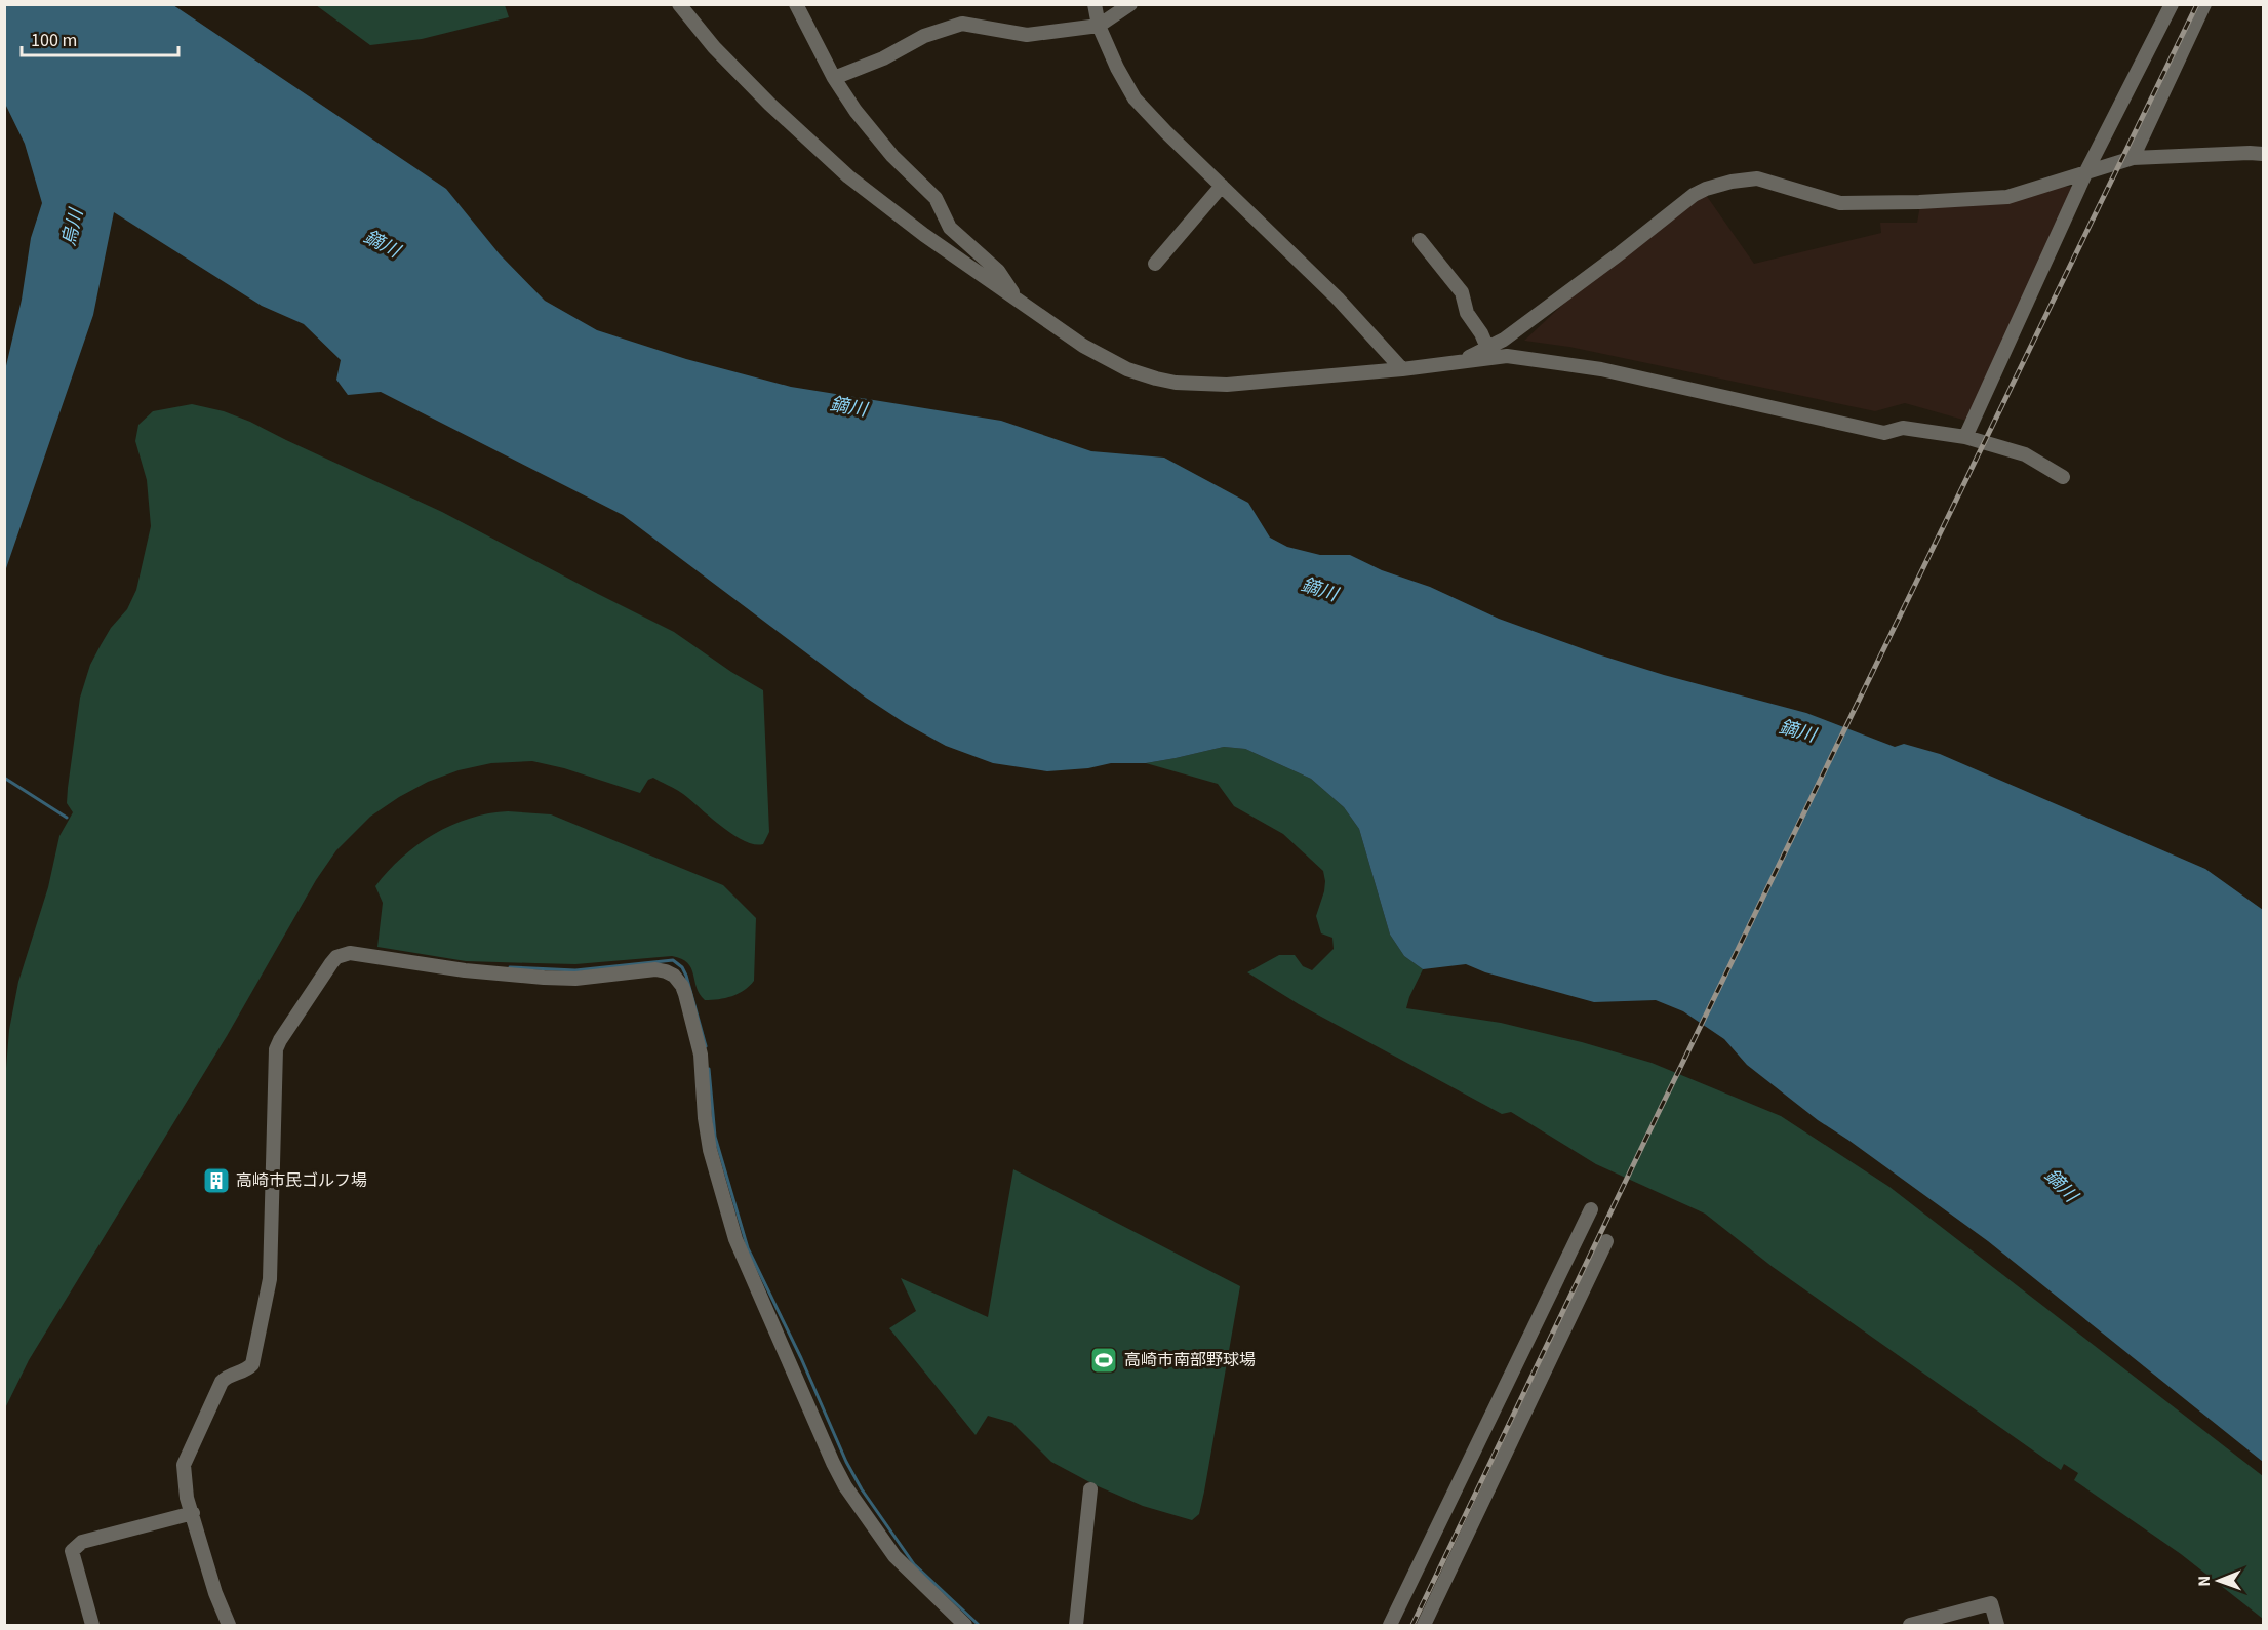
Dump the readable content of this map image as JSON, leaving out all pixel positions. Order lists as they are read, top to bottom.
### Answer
{
  "water": ["烏川", "鏑川"],
  "places": {
    "building": ["高崎市民ゴルフ場"],
    "sports": ["高崎市南部野球場"]
  },
  "scale_bar": "100 m",
  "north": "left"
}
